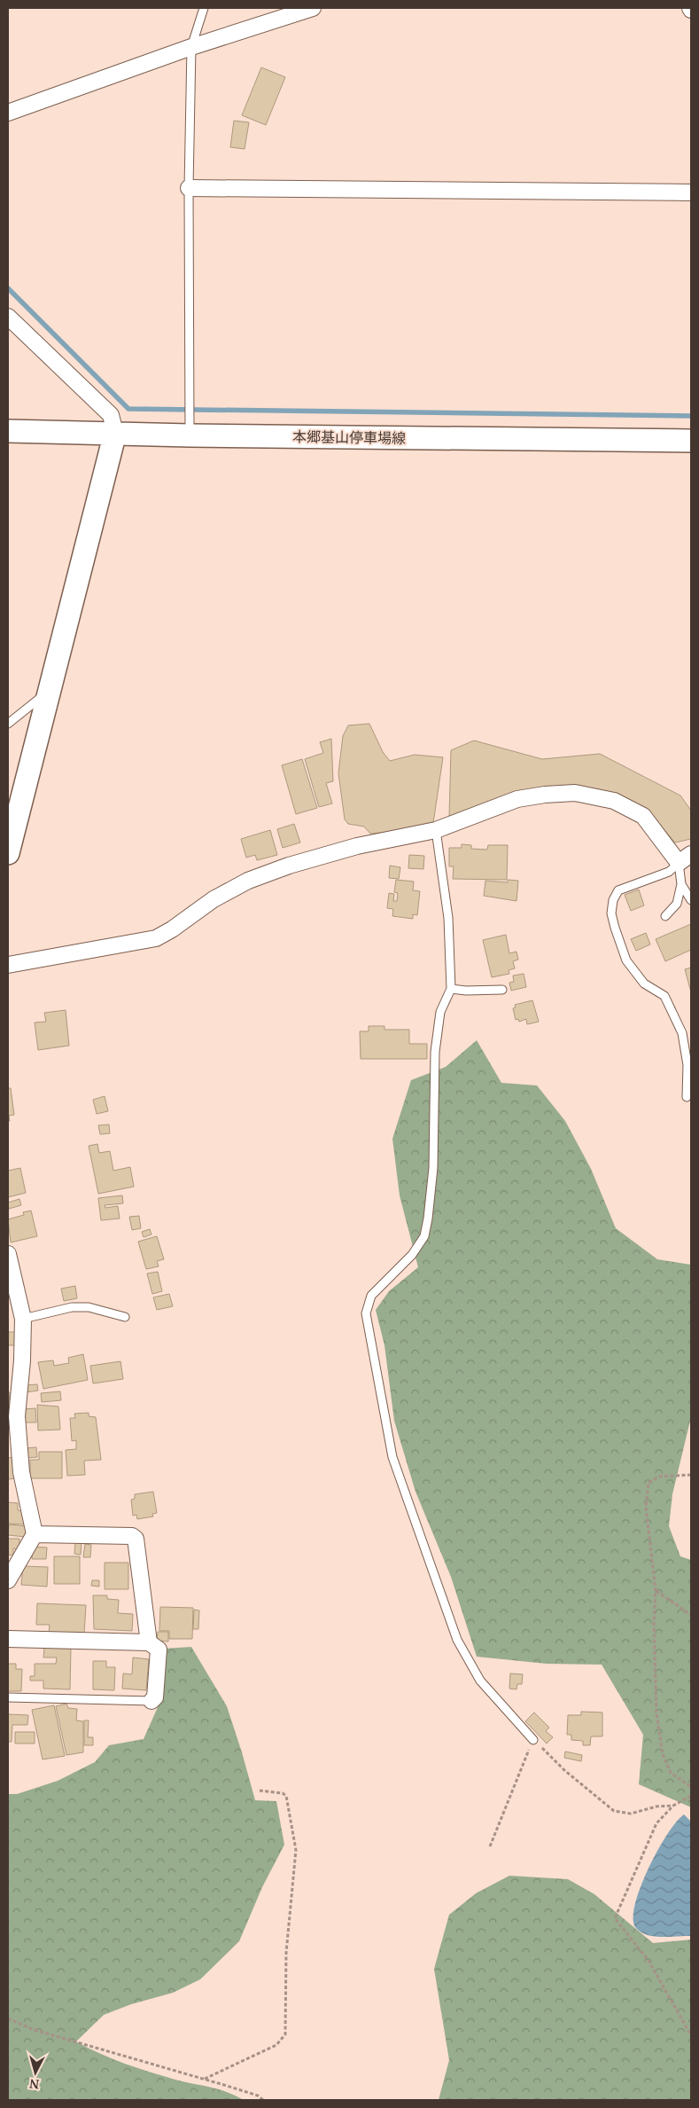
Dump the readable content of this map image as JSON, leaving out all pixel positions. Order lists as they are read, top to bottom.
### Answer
{
  "streets": {
    "main road": ["本郷基山停車場線"]
  },
  "north": "bottom"
}
